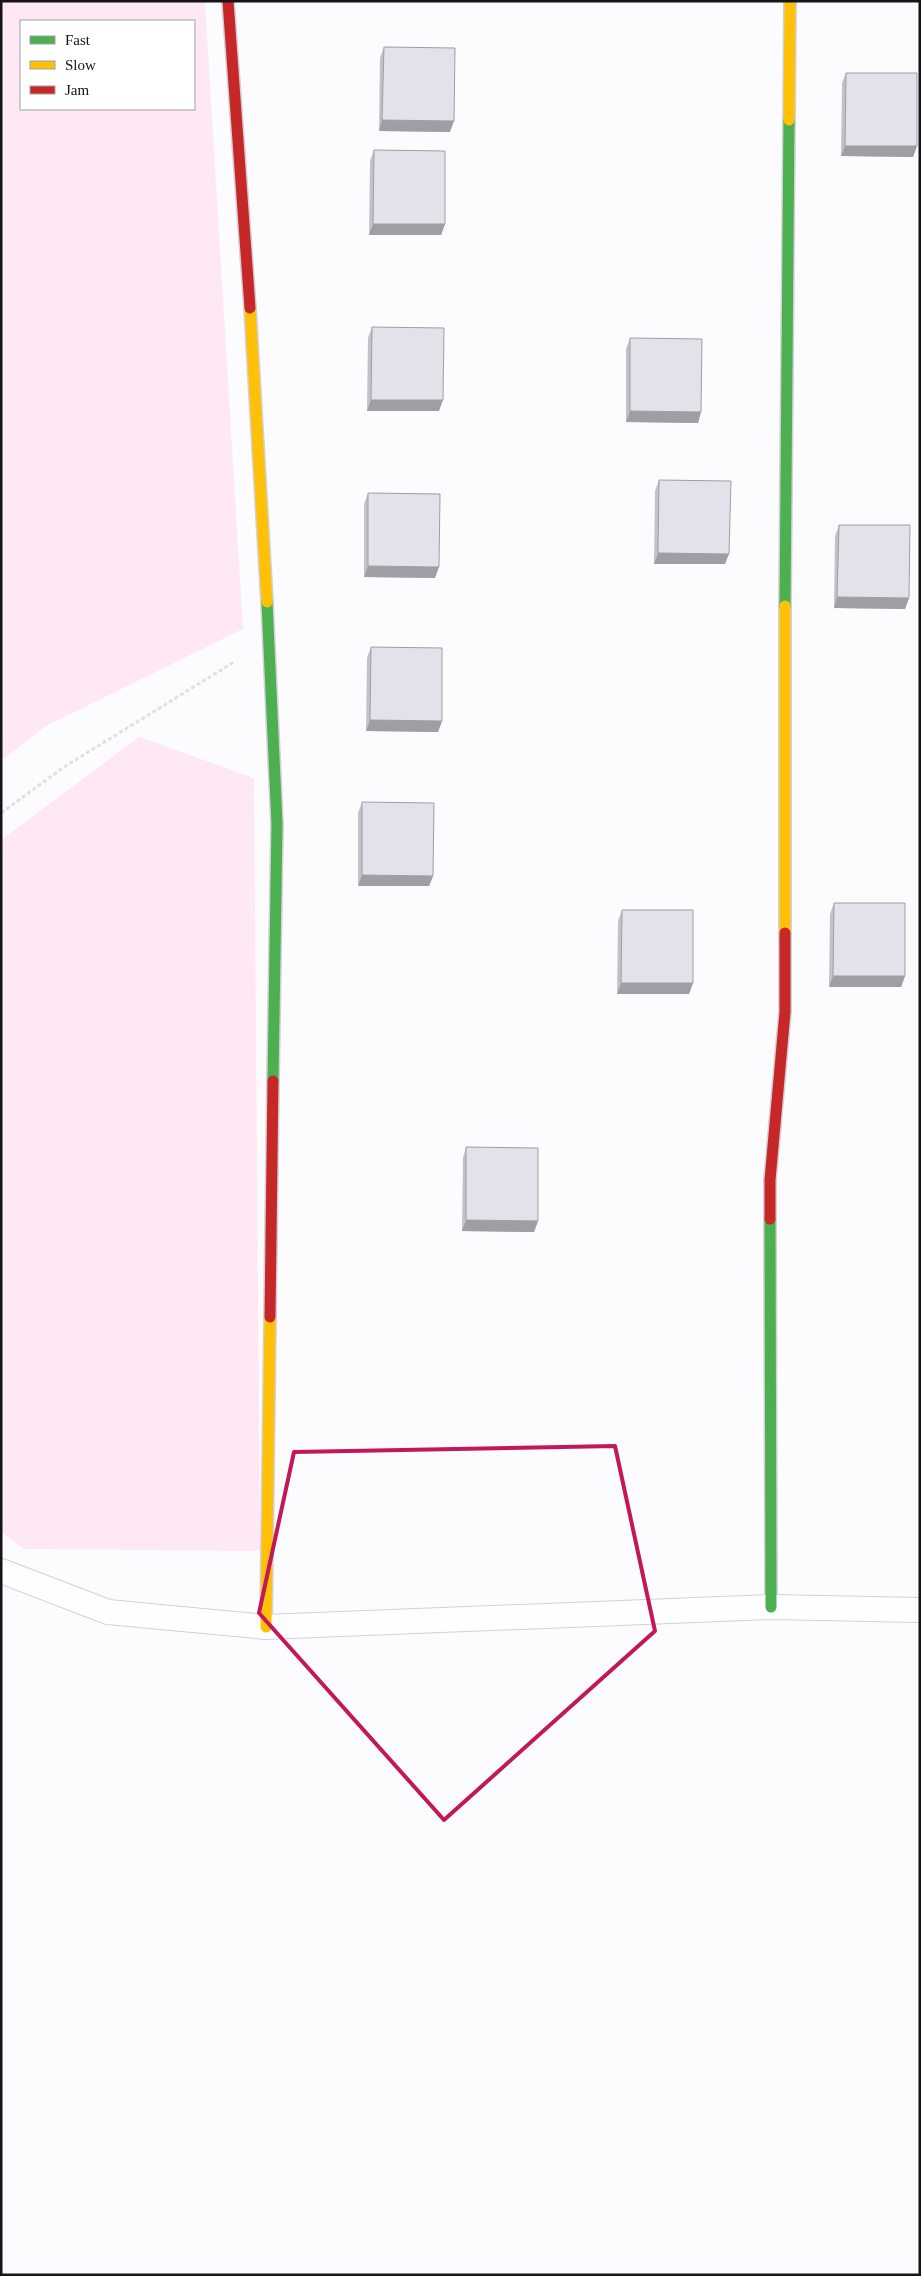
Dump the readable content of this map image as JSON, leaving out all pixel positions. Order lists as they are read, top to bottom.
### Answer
{
  "legend": ["Fast", "Slow", "Jam"]
}
